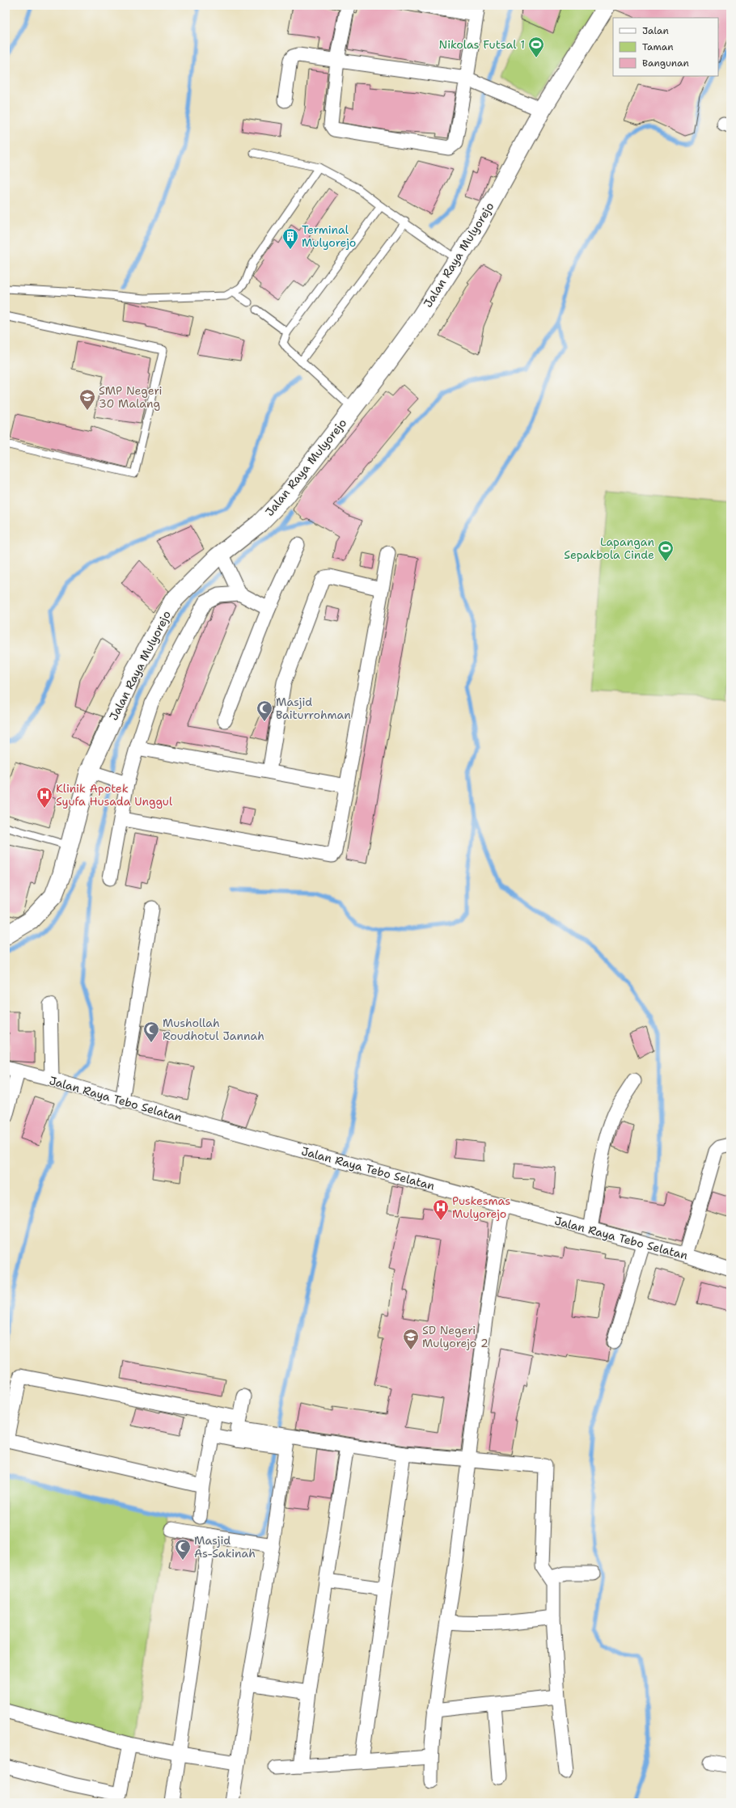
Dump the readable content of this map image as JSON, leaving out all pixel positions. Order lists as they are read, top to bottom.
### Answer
{
  "streets": {
    "main road": ["Jalan Raya Mulyorejo"],
    "street": ["Jalan Raya Tebo Selatan"]
  },
  "places": {
    "sports": ["Nikolas Futsal 1", "Lapangan Sepakbola Cinde"],
    "building": ["Terminal Mulyorejo"],
    "school or university": ["SMP Negeri 30 Malang", "SD Negeri Mulyorejo 2"],
    "mosque": ["Masjid Baiturrohman", "Mushollah Roudhotul Jannah", "Masjid As-Sakinah"],
    "hospital": ["Klinik Apotek Syufa Husada Unggul", "Puskesmas Mulyorejo"]
  },
  "legend": ["Jalan", "Taman", "Bangunan"]
}
